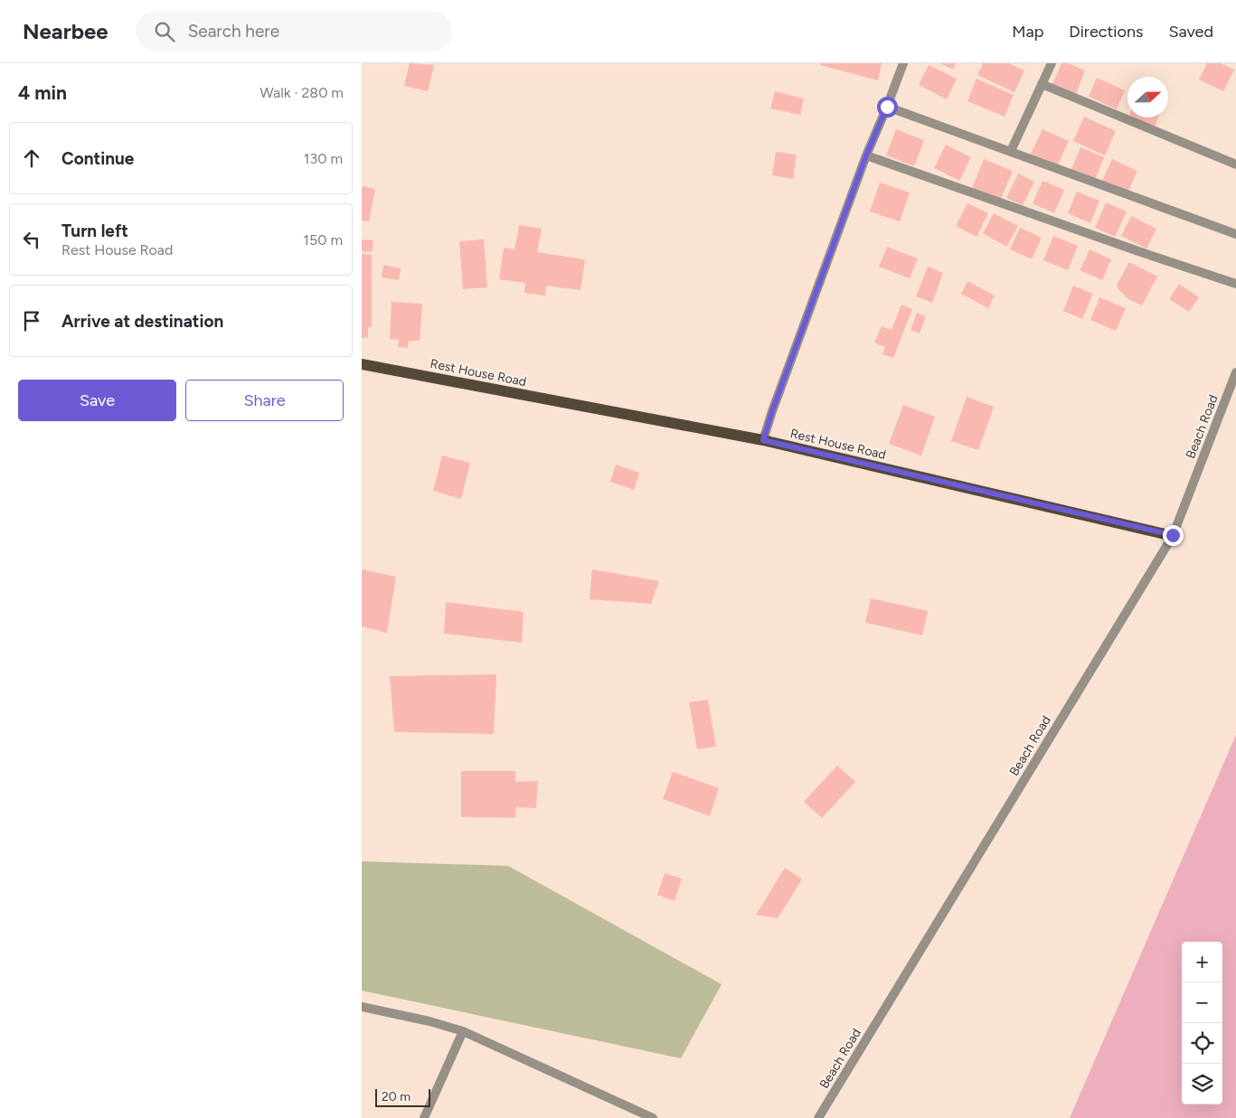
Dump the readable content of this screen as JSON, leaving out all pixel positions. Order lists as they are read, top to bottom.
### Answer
{
  "streets": {
    "main road": ["Rest House Road"],
    "street": ["Beach Road"]
  },
  "crossings": [
    ["Rest House Road", "Beach Road"]
  ],
  "scale_bar": "20 m",
  "north": "right",
  "page": {
    "header": "Nearbee",
    "search": "Search here",
    "nav": ["Map", "Directions", "Saved"],
    "heading": ["4 min", "Walk · 280 m"],
    "list": [
      ["Continue", "130 m"],
      ["Turn left", "Rest House Road", "150 m"],
      "Arrive at destination"
    ],
    "buttons": ["Save", "Share"],
    "map_buttons": ["+", "−"],
    "scale": "20 m"
  }
}
